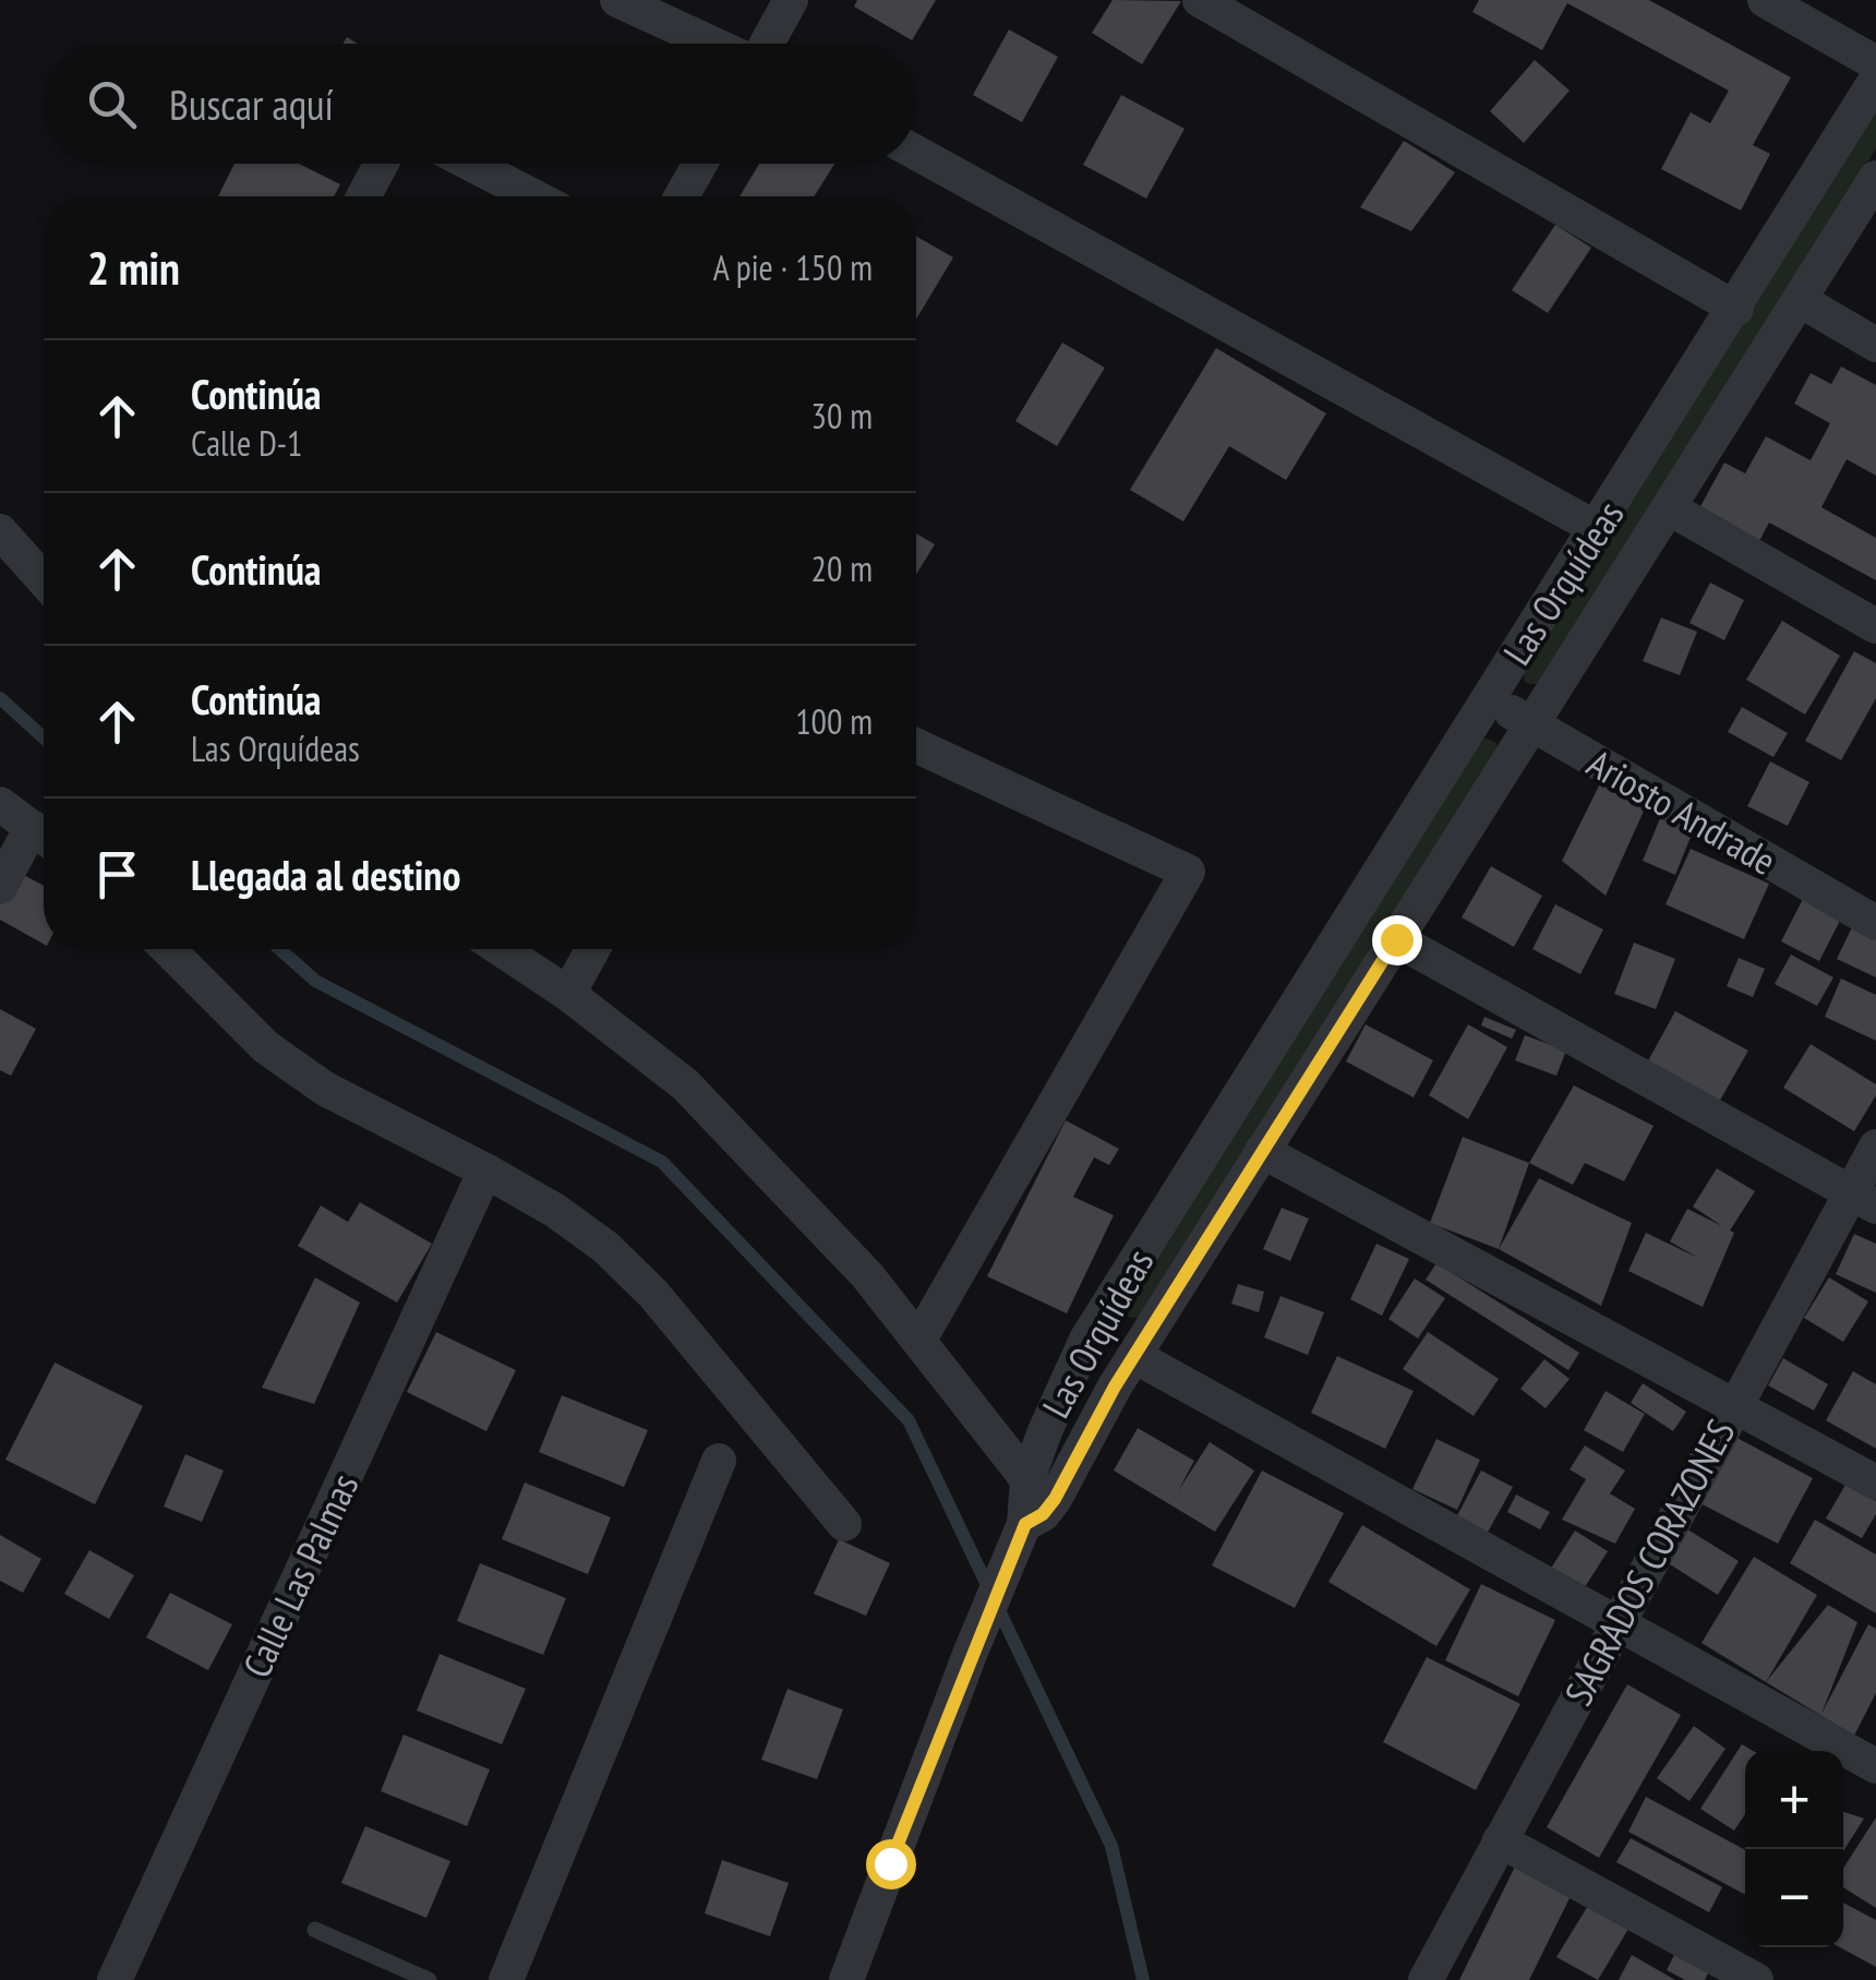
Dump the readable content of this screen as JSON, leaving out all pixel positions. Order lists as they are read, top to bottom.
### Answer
{
  "streets": {
    "street": [
      "Las Orquídeas",
      "Ariosto Andrade",
      "SAGRADOS CORAZONES",
      "Calle Las Palmas"
    ]
  },
  "crossings": [
    ["Las Orquídeas", "Ariosto Andrade"]
  ],
  "page": {
    "search": "Buscar aquí",
    "heading": ["2 min", "A pie · 150 m"],
    "list": [
      ["Continúa", "Calle D-1", "30 m"],
      ["Continúa", "20 m"],
      ["Continúa", "Las Orquídeas", "100 m"],
      "Llegada al destino"
    ],
    "map_buttons": ["+", "−"]
  }
}
